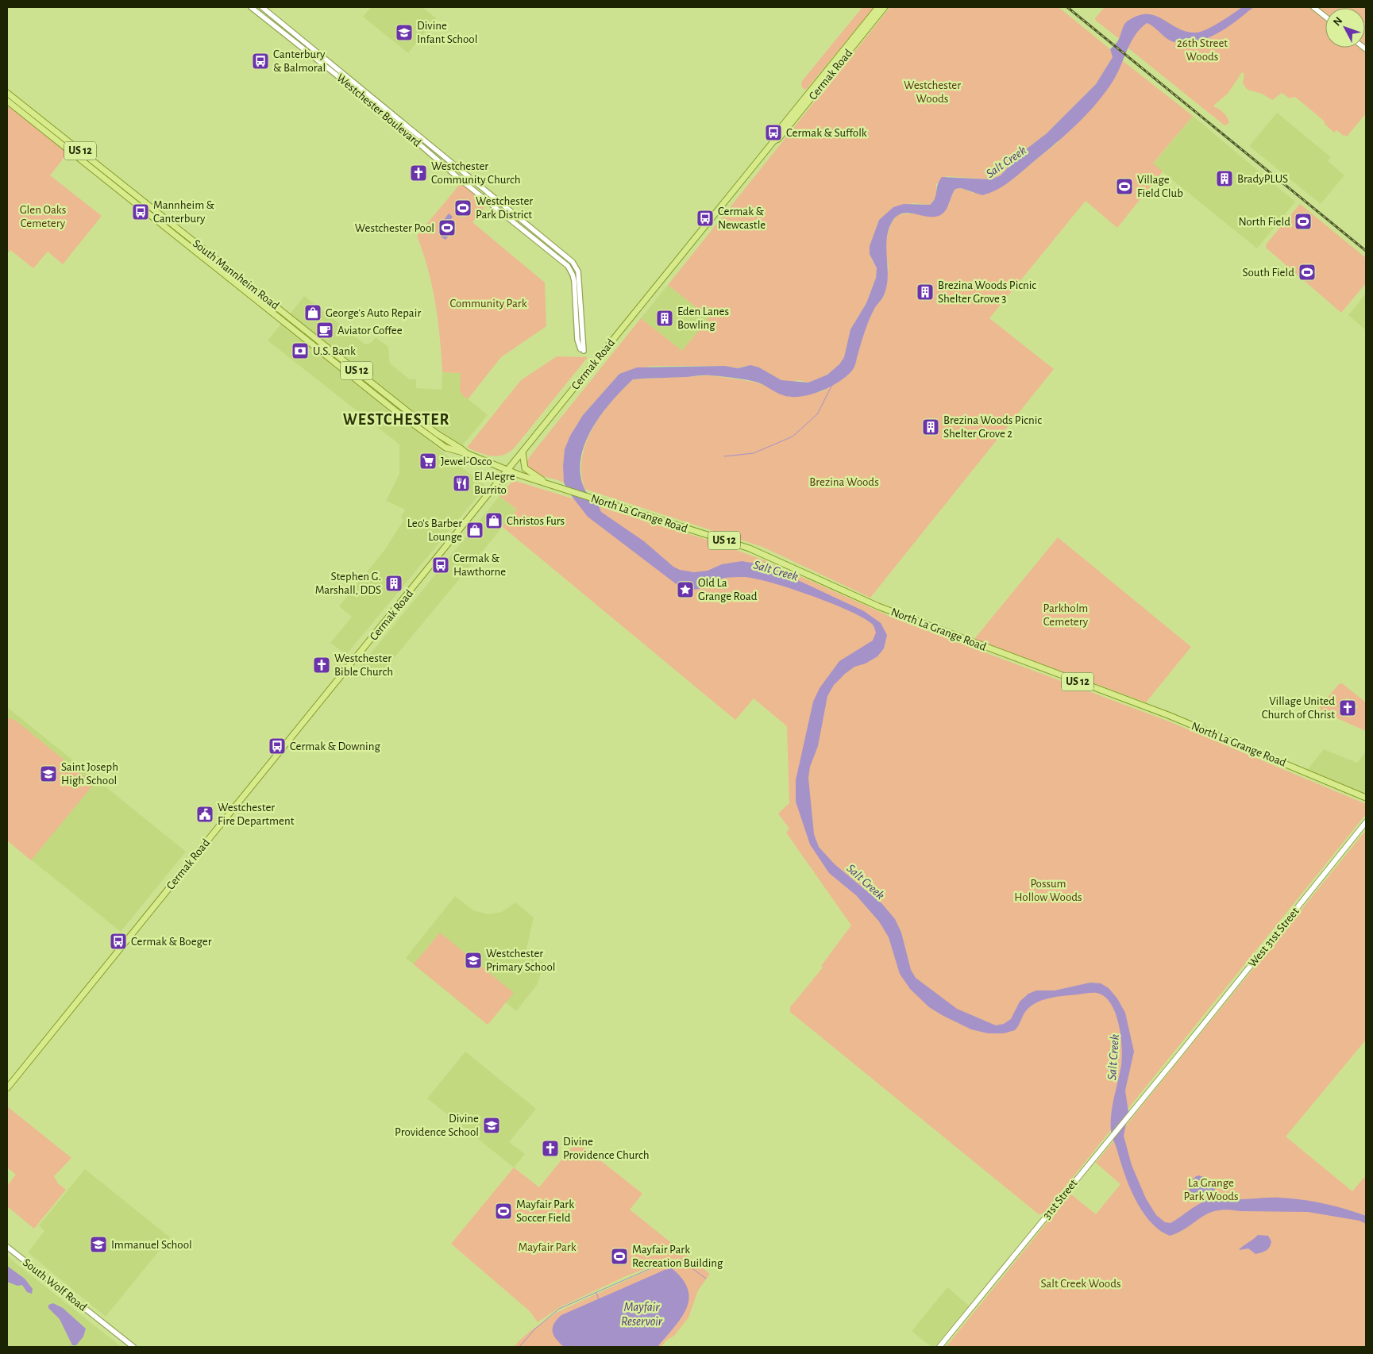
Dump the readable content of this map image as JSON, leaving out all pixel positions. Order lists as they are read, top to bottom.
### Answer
{
  "streets": {
    "main road": [
      "Cermak Road",
      "US 12",
      "South Mannheim Road",
      "North La Grange Road",
      "West 31st Street",
      "31st Street",
      "South Wolf Road"
    ],
    "street": ["Westchester Boulevard"]
  },
  "crossings": [
    ["Cermak Road", "South Mannheim Road"],
    ["Cermak Road", "North La Grange Road"],
    ["South Mannheim Road", "North La Grange Road"],
    ["West 31st Street", "31st Street"]
  ],
  "districts": ["WESTCHESTER"],
  "water": ["Salt Creek", "Mayfair Reservoir"],
  "parks": [
    "26th Street Woods",
    "Westchester Woods",
    "Glen Oaks Cemetery",
    "Community Park",
    "Brezina Woods",
    "Parkholm Cemetery",
    "Possum Hollow Woods",
    "La Grange Park Woods",
    "Mayfair Park",
    "Salt Creek Woods"
  ],
  "places": {
    "school or university": [
      "Divine Infant School",
      "Saint Joseph High School",
      "Westchester Primary School",
      "Divine Providence School",
      "Immanuel School"
    ],
    "bus stop": [
      "Canterbury & Balmoral",
      "Cermak & Suffolk",
      "Mannheim & Canterbury",
      "Cermak & Newcastle",
      "Cermak & Hawthorne",
      "Cermak & Downing",
      "Cermak & Boeger"
    ],
    "church": [
      "Westchester Community Church",
      "Westchester Bible Church",
      "Village United Church of Christ",
      "Divine Providence Church"
    ],
    "building": [
      "BradyPLUS",
      "Brezina Woods Picnic Shelter Grove 3",
      "Eden Lanes Bowling",
      "Brezina Woods Picnic Shelter Grove 2",
      "Stephen G. Marshall, DDS"
    ],
    "sports": [
      "Village Field Club",
      "Westchester Park District",
      "North Field",
      "Westchester Pool",
      "South Field",
      "Mayfair Park Soccer Field",
      "Mayfair Park Recreation Building"
    ],
    "shop": ["George's Auto Repair", "Christos Furs", "Leo's Barber Lounge"],
    "cafe": ["Aviator Coffee"],
    "bank": ["U.S. Bank"],
    "supermarket": ["Jewel-Osco"],
    "restaurant": ["El Alegre Burrito"],
    "place": ["Old La Grange Road"],
    "public building": ["Westchester Fire Department"]
  },
  "north": "top left"
}
